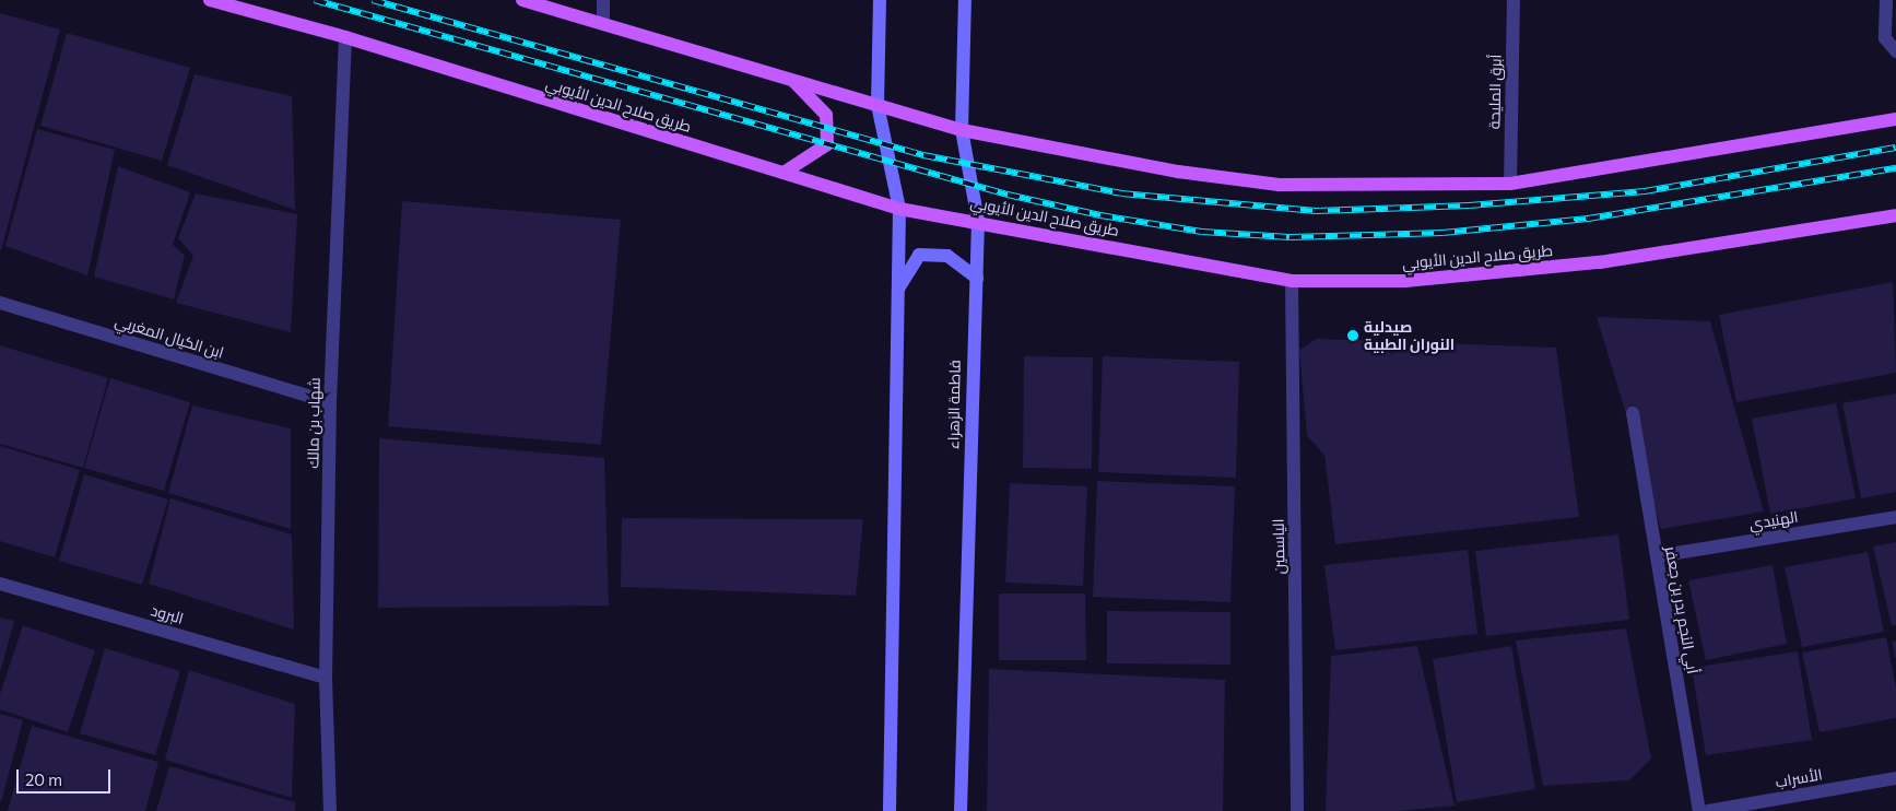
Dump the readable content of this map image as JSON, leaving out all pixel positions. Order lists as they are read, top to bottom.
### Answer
{
  "streets": {
    "main road": ["طريق صلاح الدين الأيوبي", "فاطمة الزهراء"],
    "street": [
      "أبرق المليحة",
      "ابن الكيال المغربي",
      "شهاب بن مالك",
      "الهنيدي",
      "الياسمين",
      "أبي النجم بدر بن جعفر",
      "البرود",
      "الأسراب"
    ]
  },
  "crossings": [
    ["طريق صلاح الدين الأيوبي", "فاطمة الزهراء"],
    ["طريق صلاح الدين الأيوبي", "شهاب بن مالك"],
    ["طريق صلاح الدين الأيوبي", "الياسمين"],
    ["ابن الكيال المغربي", "شهاب بن مالك"],
    ["شهاب بن مالك", "البرود"],
    ["الهنيدي", "أبي النجم بدر بن جعفر"]
  ],
  "places": ["صيدلية النوران الطبية"],
  "scale_bar": "20 m"
}
